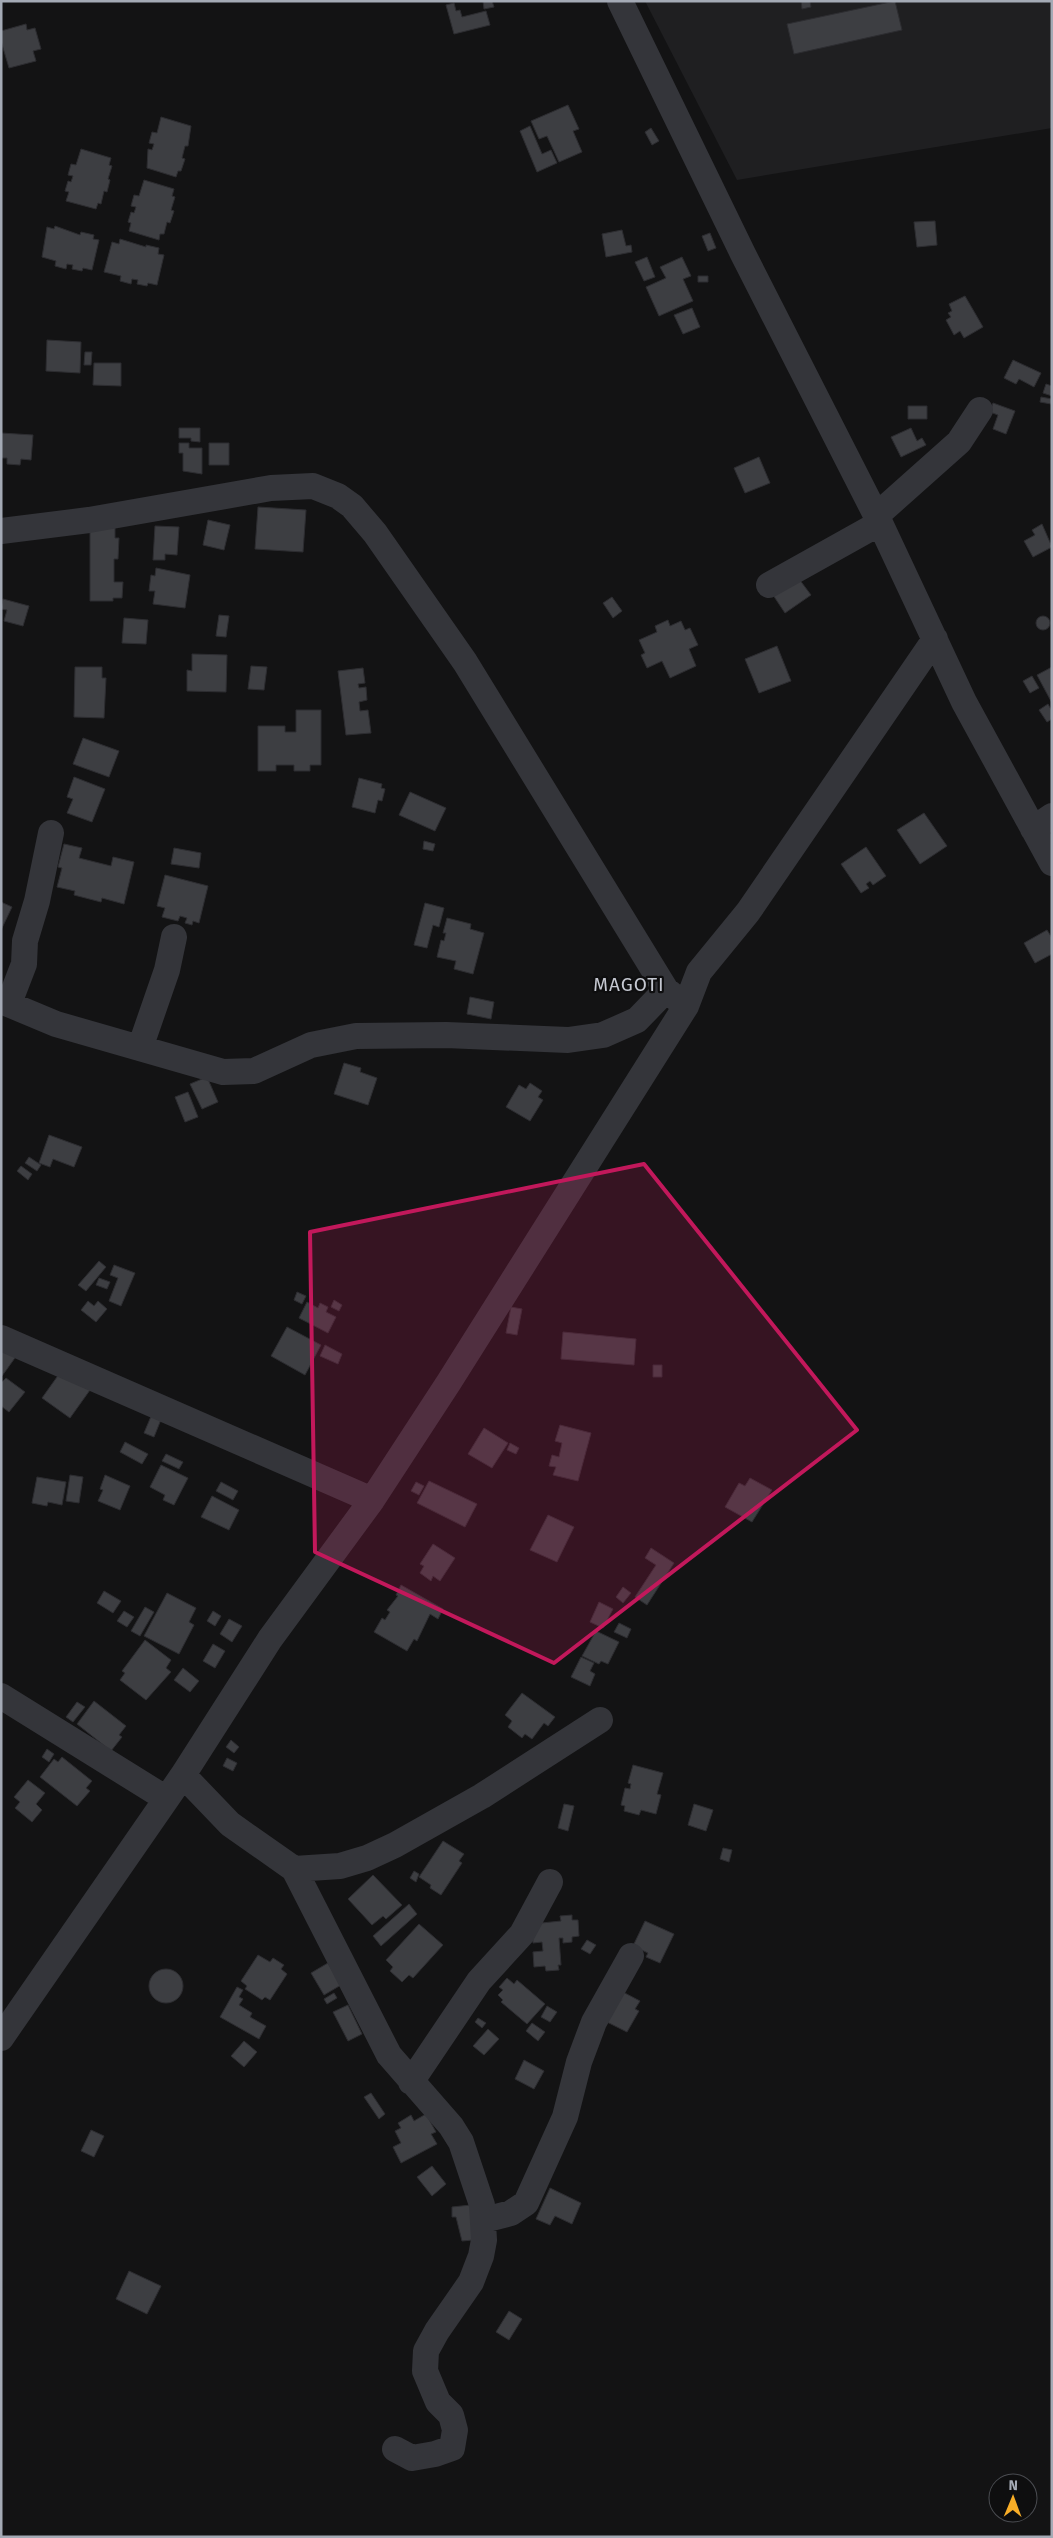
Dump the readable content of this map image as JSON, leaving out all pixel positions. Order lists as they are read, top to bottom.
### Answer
{
  "districts": ["MAGOTI"],
  "north": "top"
}
